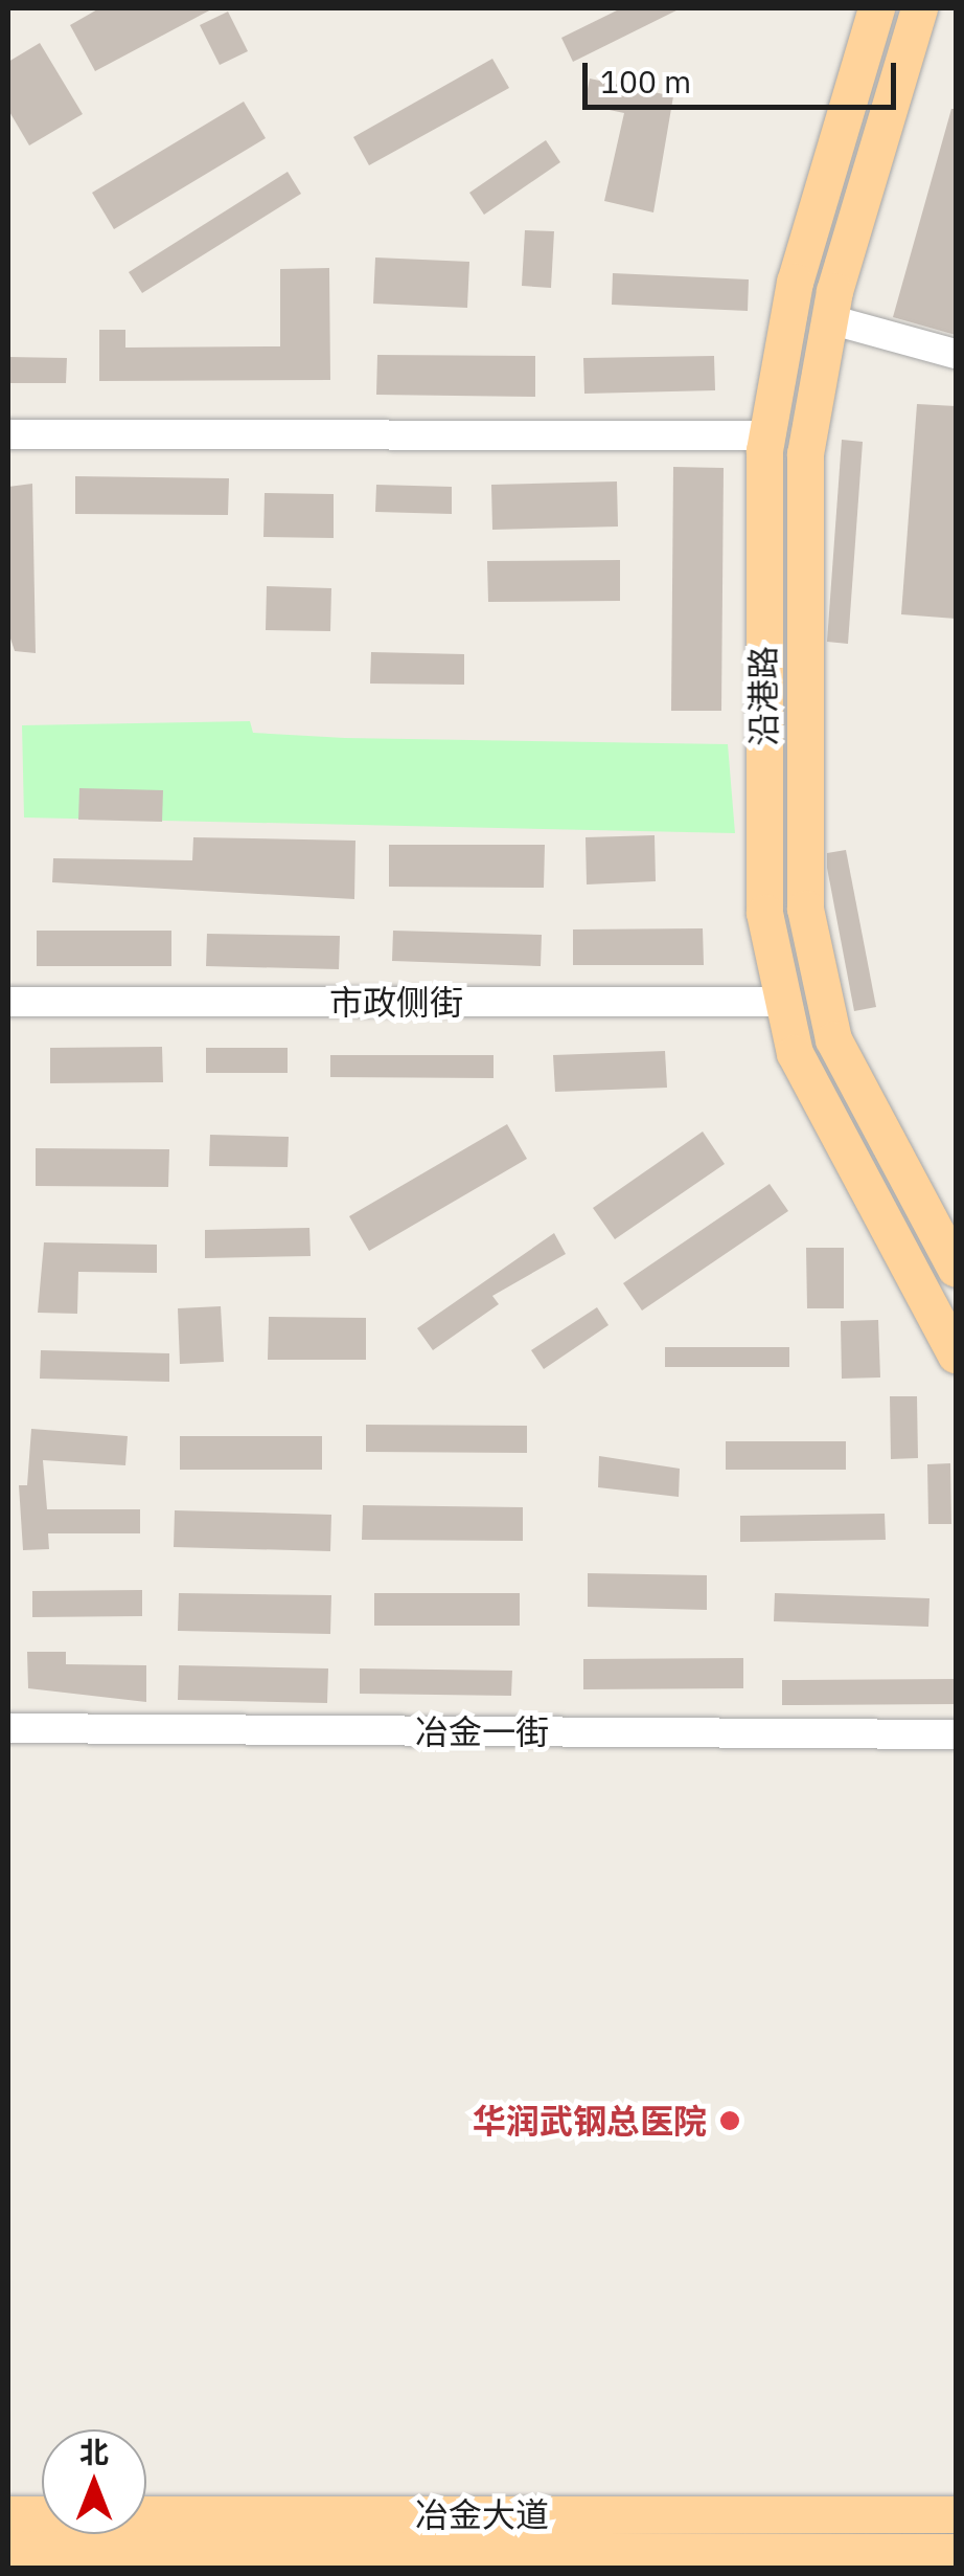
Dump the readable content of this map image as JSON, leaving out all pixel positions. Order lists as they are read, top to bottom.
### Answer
{
  "streets": {
    "main road": ["沿港路", "冶金大道"],
    "street": ["市政侧街", "冶金一街"]
  },
  "crossings": [
    ["沿港路", "市政侧街"]
  ],
  "places": ["华润武钢总医院"],
  "scale_bar": "100 m",
  "north": "top"
}
